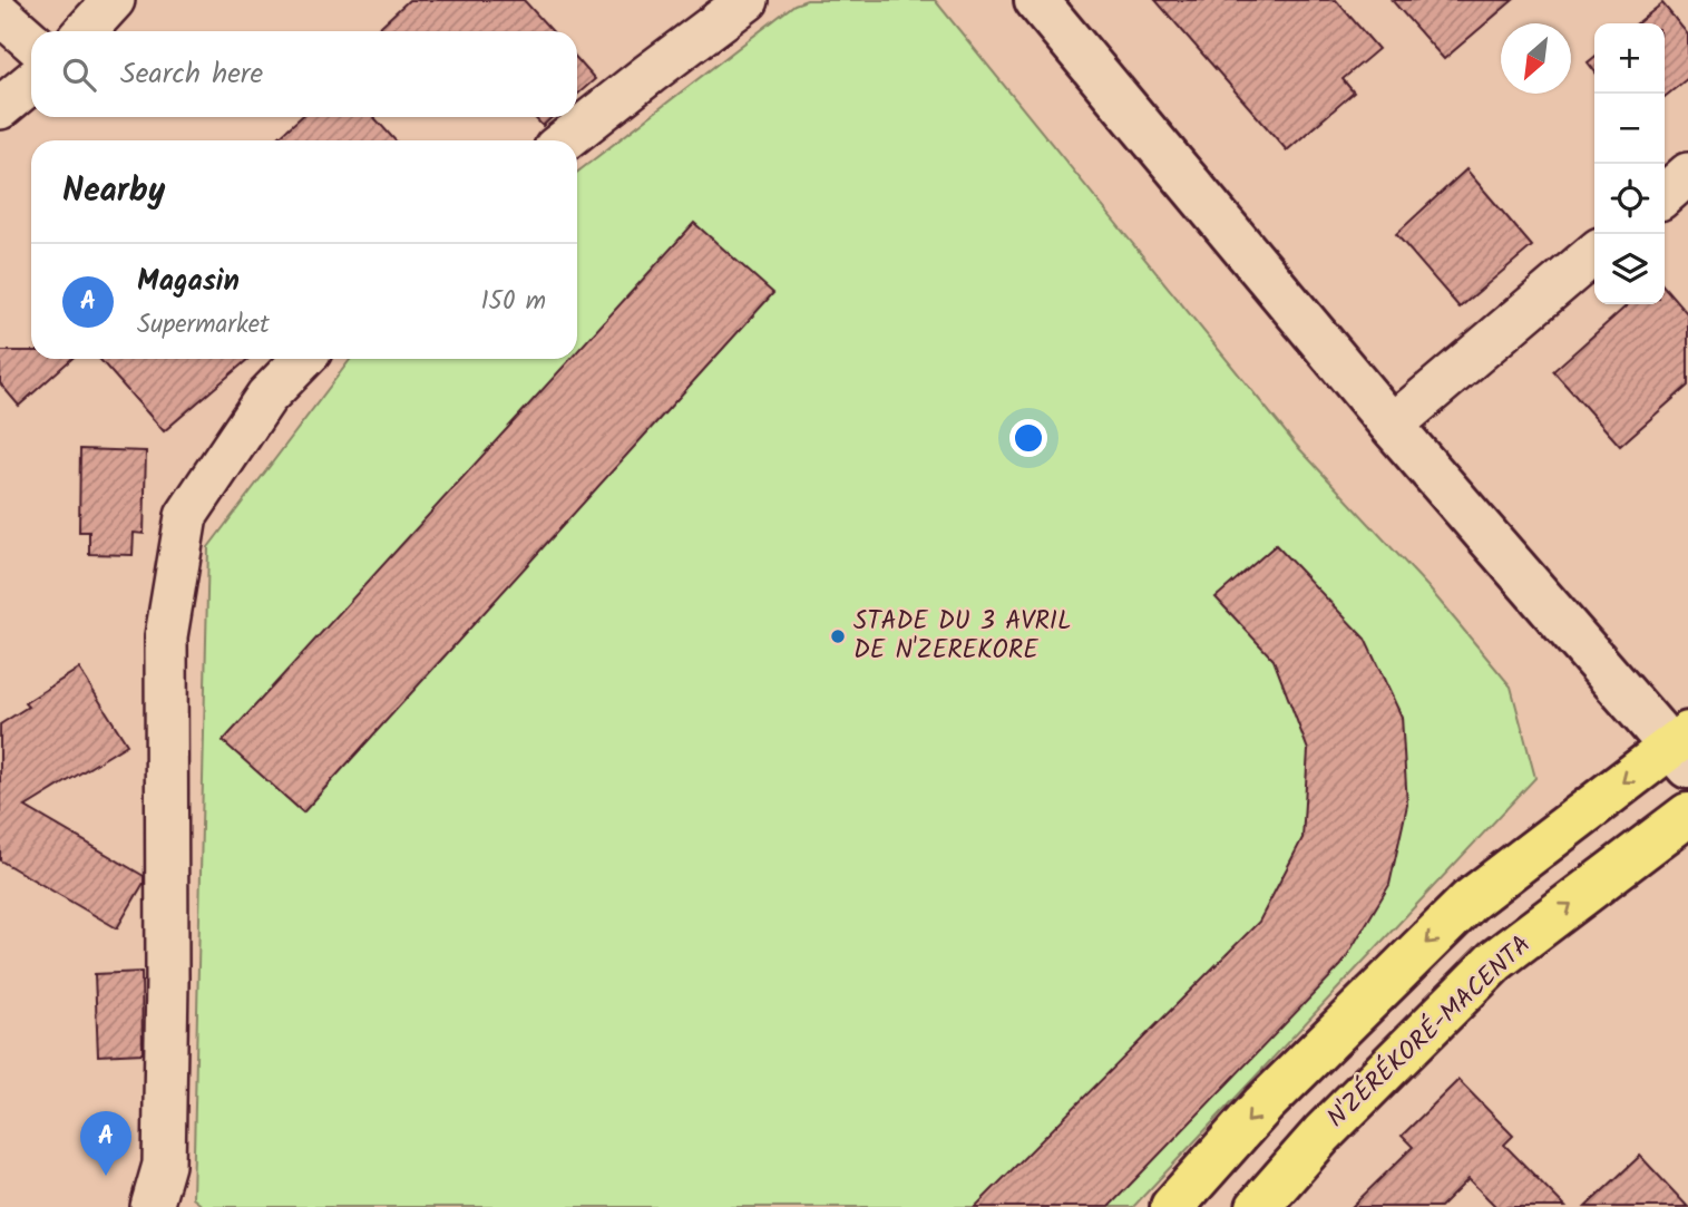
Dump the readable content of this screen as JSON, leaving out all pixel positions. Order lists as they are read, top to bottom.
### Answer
{
  "streets": {
    "highway": ["N'ZÉRÉKORÉ-MACENTA"]
  },
  "places": ["STADE DU 3 AVRIL DE N'ZEREKORE"],
  "north": "bottom left",
  "page": {
    "map_buttons": ["+", "−"],
    "search": "Search here",
    "heading": "Nearby",
    "list": [
      {
        "mark": "A",
        "name": "Magasin",
        "note": "Supermarket",
        "value": "150 m"
      }
    ],
    "pins": "A"
  }
}
